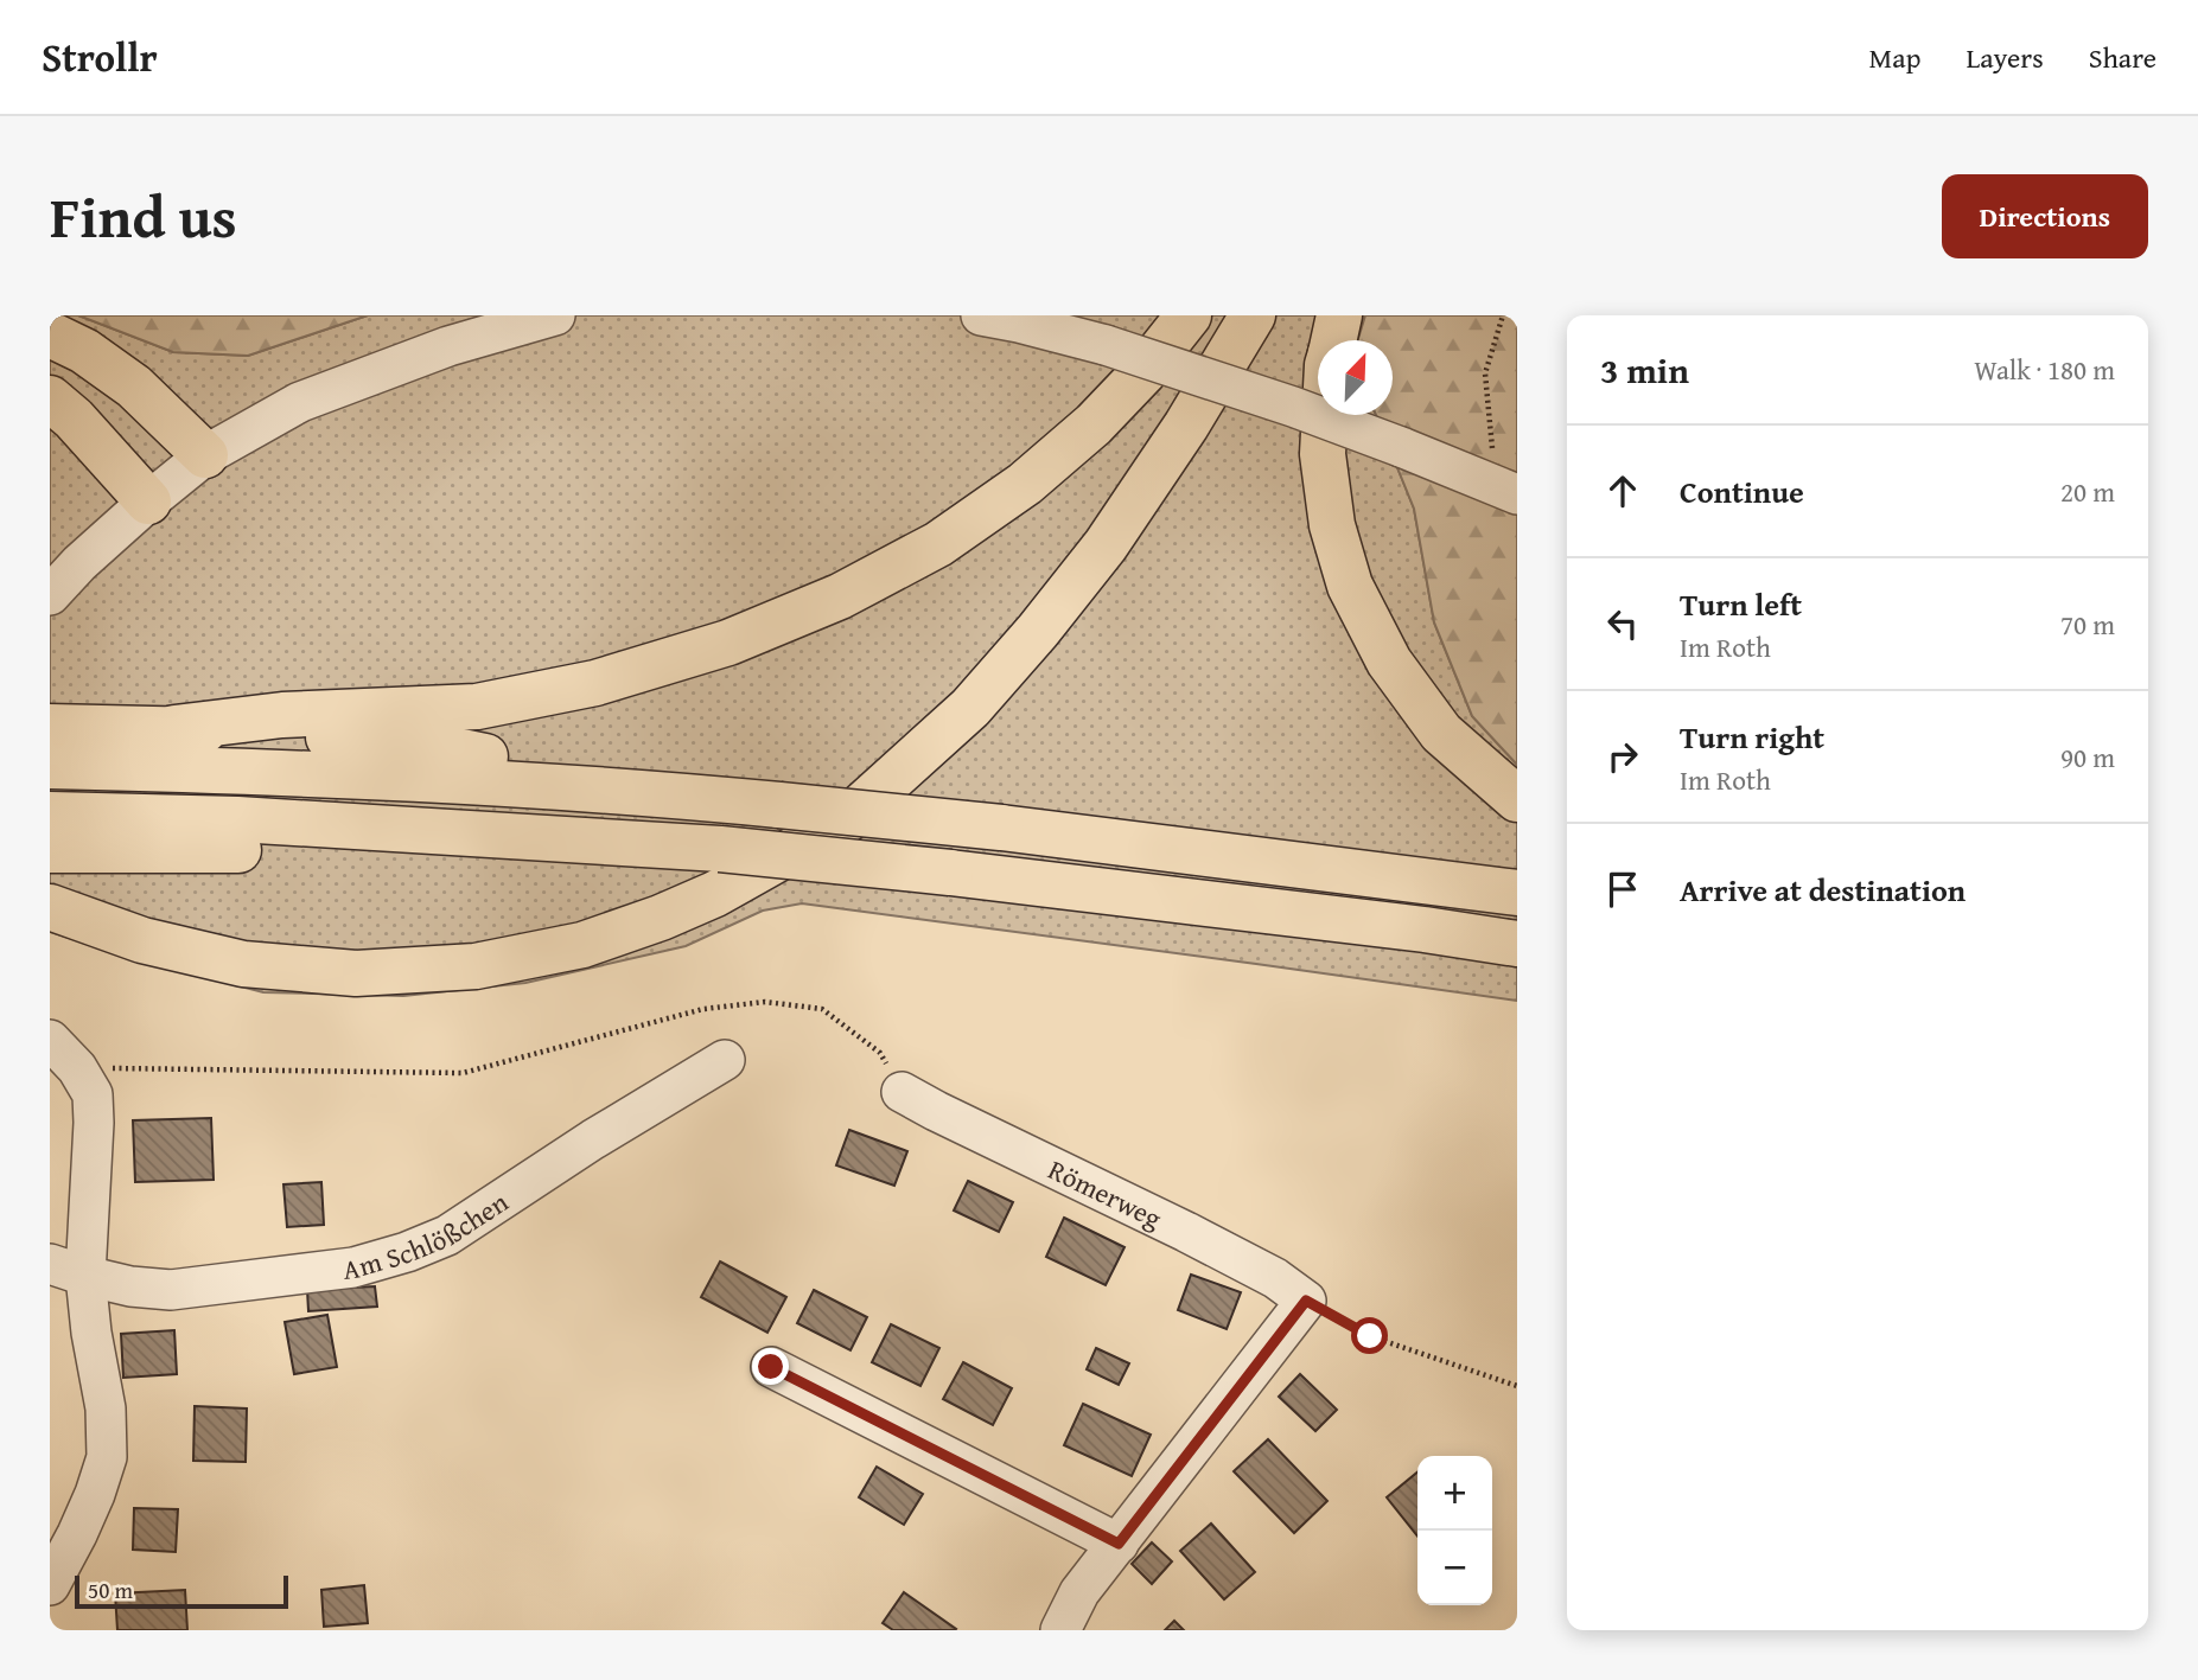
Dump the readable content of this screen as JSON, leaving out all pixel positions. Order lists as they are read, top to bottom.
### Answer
{
  "streets": {
    "street": ["Römerweg", "Am Schlößchen"]
  },
  "scale_bar": "50 m",
  "north": "top right",
  "page": {
    "header": "Strollr",
    "nav": ["Map", "Layers", "Share"],
    "title": "Find us",
    "buttons": "Directions",
    "heading": ["3 min", "Walk · 180 m"],
    "list": [
      ["Continue", "20 m"],
      ["Turn left", "Im Roth", "70 m"],
      ["Turn right", "Im Roth", "90 m"],
      "Arrive at destination"
    ],
    "map_buttons": ["+", "−"],
    "scale": "50 m"
  }
}
